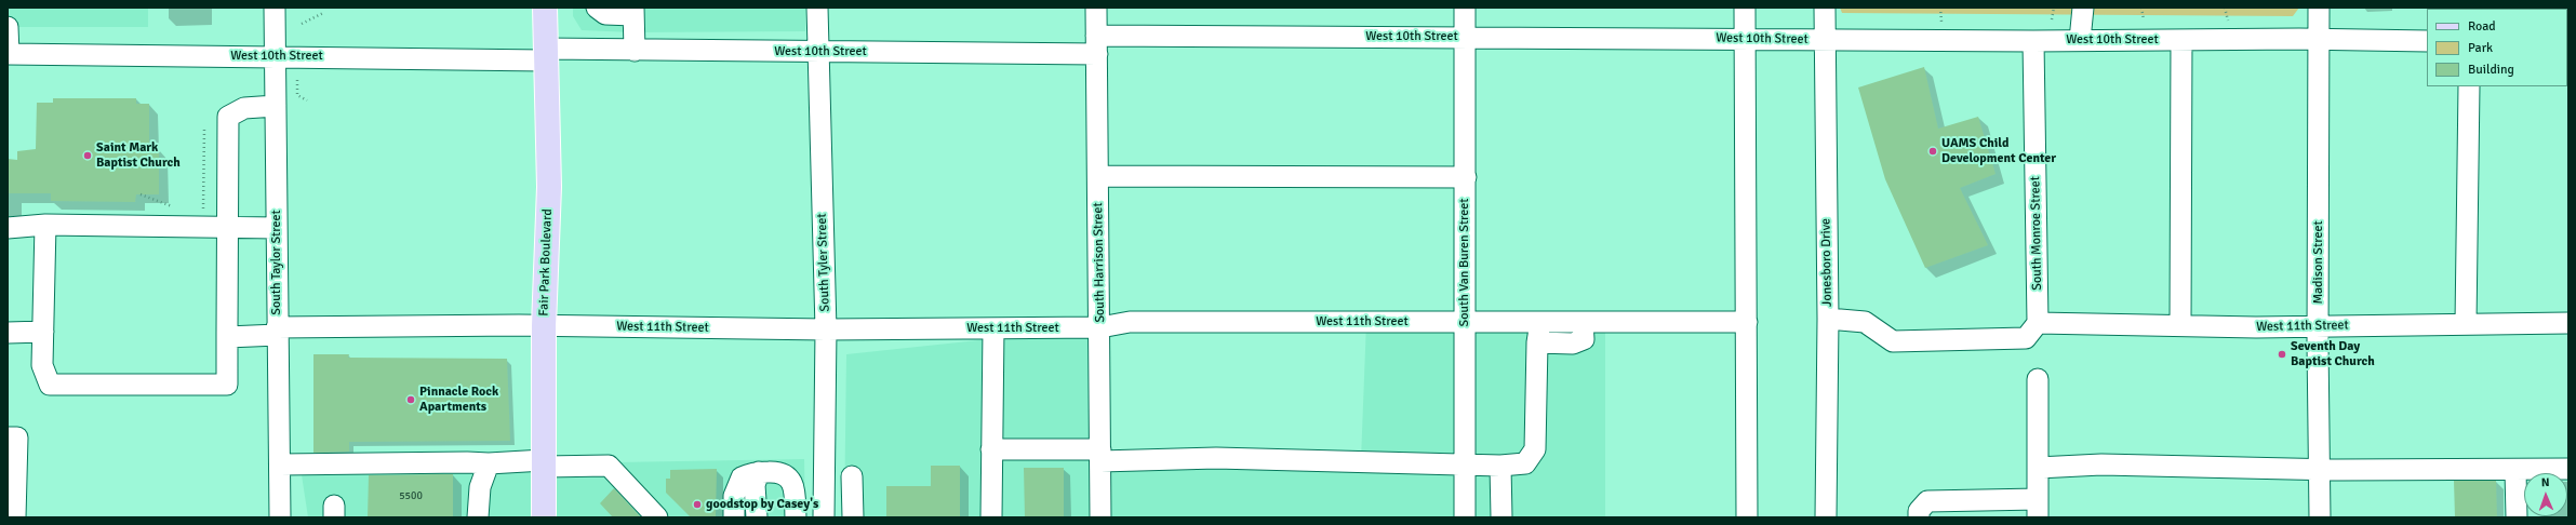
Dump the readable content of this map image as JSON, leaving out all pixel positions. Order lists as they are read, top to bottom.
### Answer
{
  "streets": {
    "main road": ["Fair Park Boulevard"],
    "street": [
      "West 10th Street",
      "South Monroe Street",
      "South Taylor Street",
      "South Tyler Street",
      "South Harrison Street",
      "South Van Buren Street",
      "Jonesboro Drive",
      "Madison Street",
      "West 11th Street"
    ]
  },
  "crossings": [
    ["West 10th Street", "South Monroe Street"],
    ["West 10th Street", "South Taylor Street"],
    ["West 10th Street", "Fair Park Boulevard"],
    ["West 10th Street", "South Tyler Street"],
    ["West 10th Street", "South Harrison Street"],
    ["West 10th Street", "South Van Buren Street"],
    ["West 10th Street", "Jonesboro Drive"],
    ["West 10th Street", "Madison Street"],
    ["South Monroe Street", "West 11th Street"],
    ["South Taylor Street", "West 11th Street"],
    ["Fair Park Boulevard", "West 11th Street"],
    ["South Tyler Street", "West 11th Street"],
    ["South Harrison Street", "West 11th Street"],
    ["South Van Buren Street", "West 11th Street"],
    ["Madison Street", "West 11th Street"]
  ],
  "places": [
    "UAMS Child Development Center",
    "Saint Mark Baptist Church",
    "Seventh Day Baptist Church",
    "Pinnacle Rock Apartments",
    "goodstop by Casey's"
  ],
  "house_numbers": ["5500"],
  "legend": ["Road", "Park", "Building"],
  "north": "top"
}
